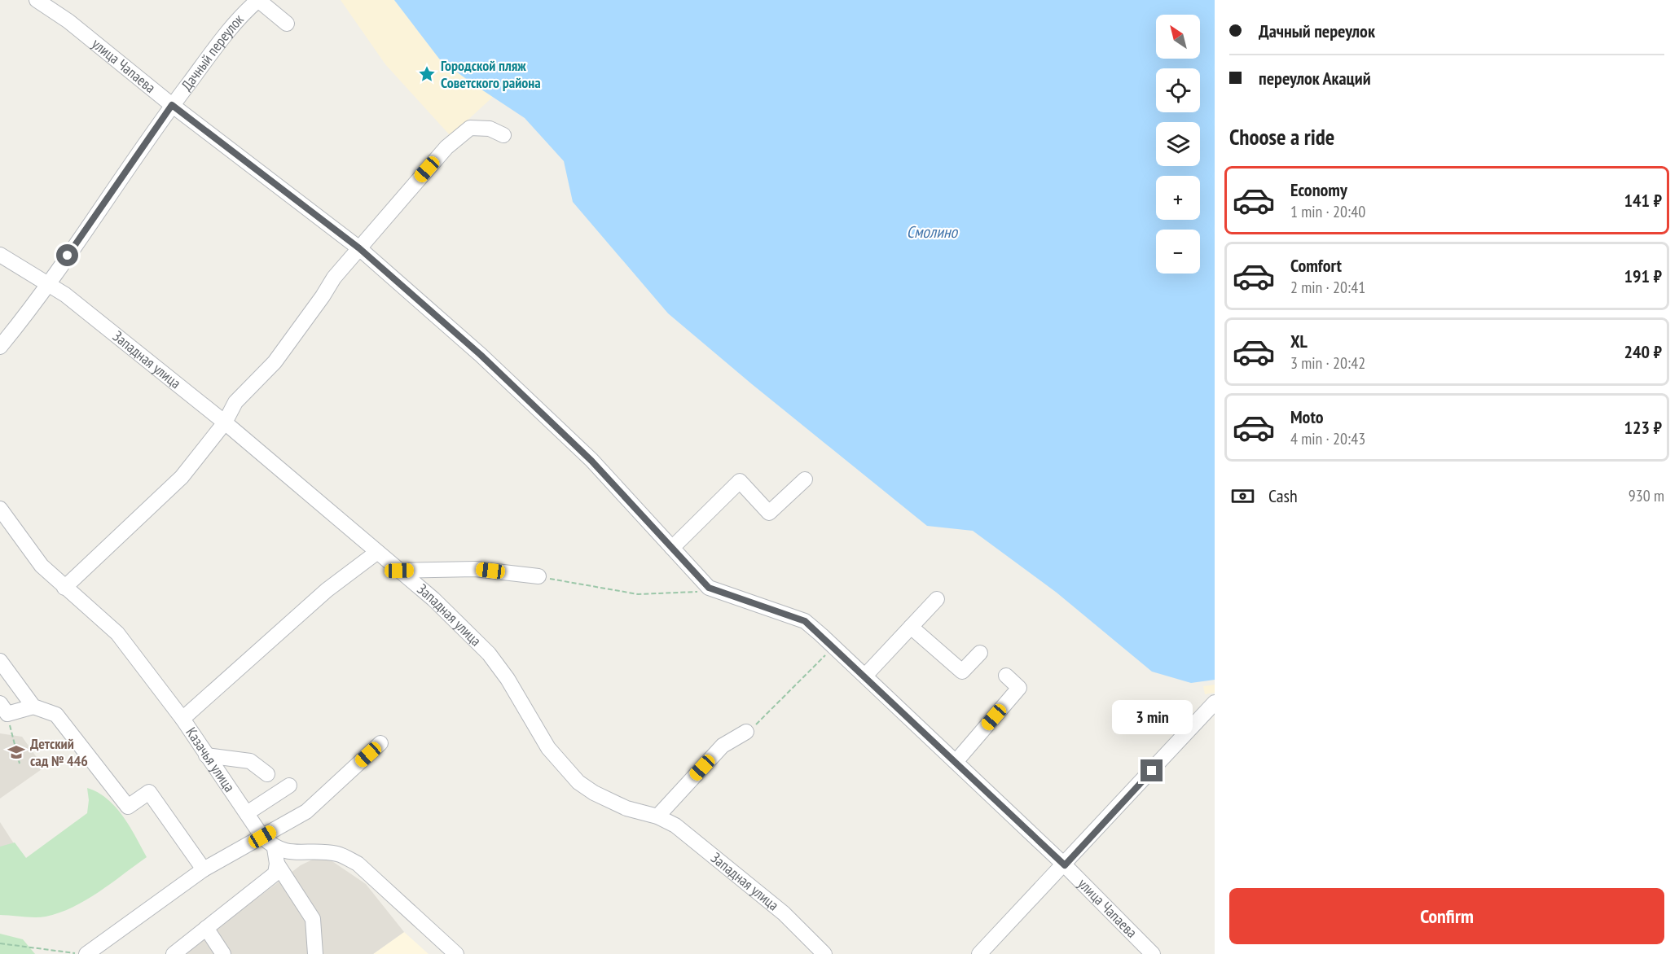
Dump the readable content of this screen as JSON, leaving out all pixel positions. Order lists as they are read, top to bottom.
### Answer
{
  "streets": {
    "street": [
      "Дачный переулок",
      "улица Чапаева",
      "Западная улица",
      "Казачья улица"
    ]
  },
  "crossings": [
    ["Дачный переулок", "улица Чапаева"],
    ["Дачный переулок", "Западная улица"]
  ],
  "water": ["Смолино"],
  "places": {
    "place": ["Городской пляж Советского района"],
    "school or university": ["Детский сад № 446"]
  },
  "north": "top left",
  "page": {
    "banner": ["Дачный переулок", "переулок Акаций"],
    "map_buttons": ["+", "−"],
    "heading": "Choose a ride",
    "list": [
      {
        "name": "Economy",
        "note": "1 min · 20:40",
        "value": "141 ₽"
      },
      {
        "name": "Comfort",
        "note": "2 min · 20:41",
        "value": "191 ₽"
      },
      {
        "name": "XL",
        "note": "3 min · 20:42",
        "value": "240 ₽"
      },
      {
        "name": "Moto",
        "note": "4 min · 20:43",
        "value": "123 ₽"
      }
    ],
    "pay": ["Cash", "930 m"],
    "bubble": "3 min",
    "buttons": "Confirm"
  }
}
